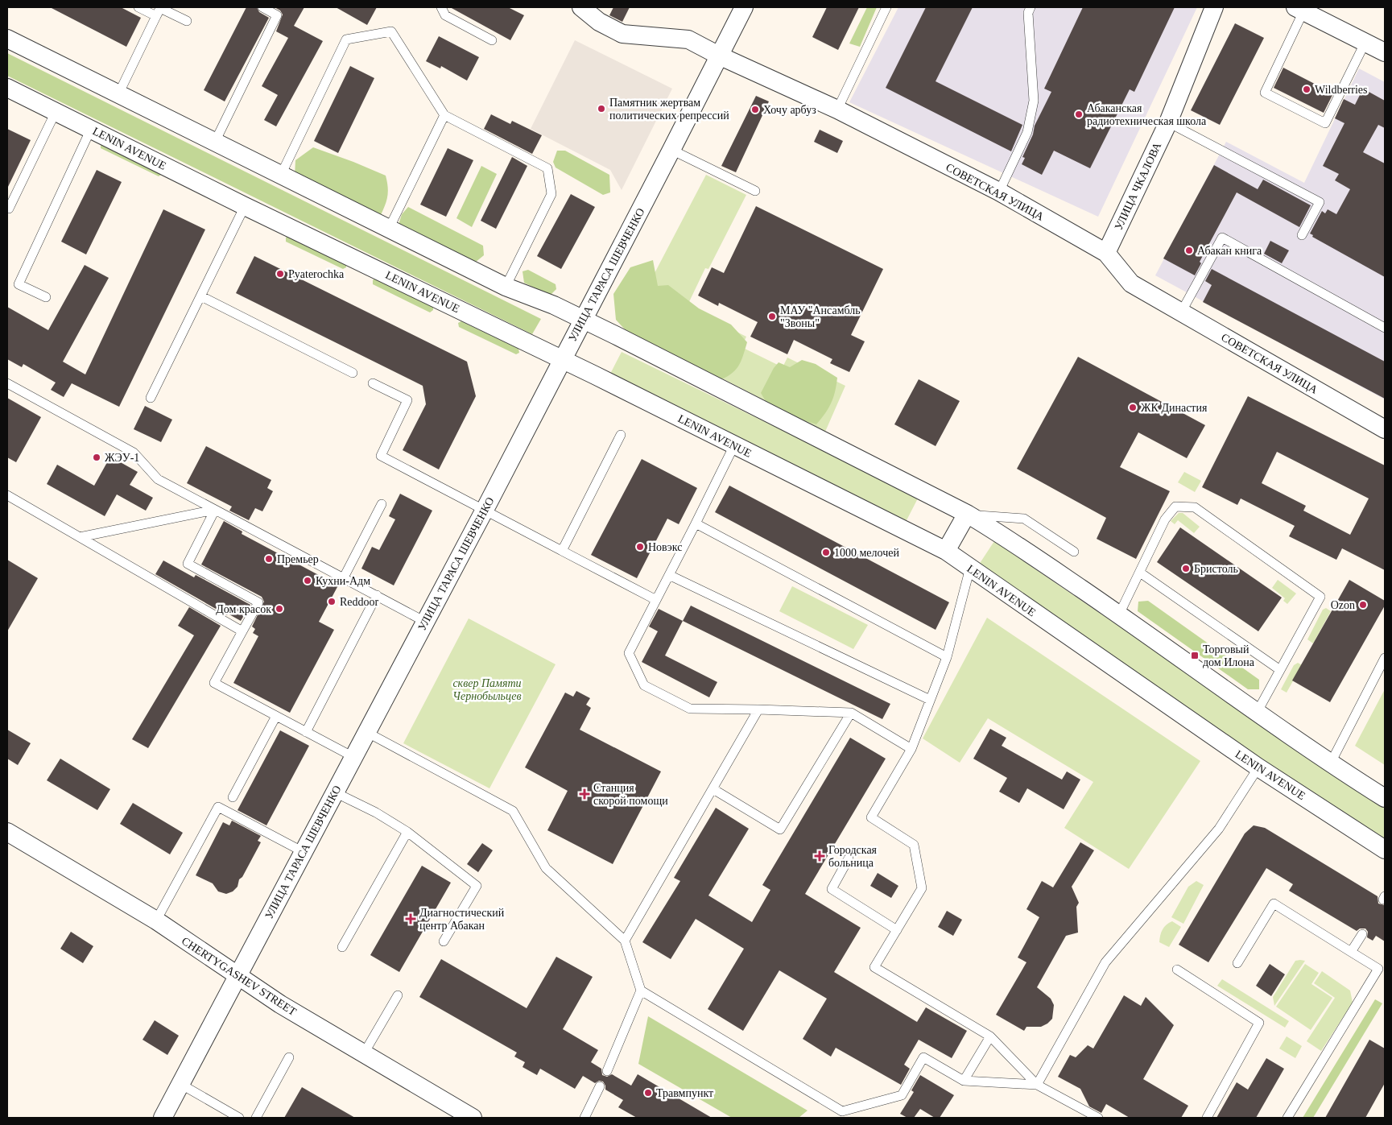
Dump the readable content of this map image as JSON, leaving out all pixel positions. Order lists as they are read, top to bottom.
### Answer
{
  "streets": {
    "street": [
      "LENIN AVENUE",
      "УЛИЦА ЧКАЛОВА",
      "СОВЕТСКАЯ УЛИЦА",
      "УЛИЦА ТАРАСА ШЕВЧЕНКО",
      "CHERTYGASHEV STREET"
    ]
  },
  "crossings": [
    ["LENIN AVENUE", "УЛИЦА ТАРАСА ШЕВЧЕНКО"],
    ["УЛИЦА ЧКАЛОВА", "СОВЕТСКАЯ УЛИЦА"],
    ["СОВЕТСКАЯ УЛИЦА", "УЛИЦА ТАРАСА ШЕВЧЕНКО"],
    ["УЛИЦА ТАРАСА ШЕВЧЕНКО", "CHERTYGASHEV STREET"]
  ],
  "parks": ["сквер Памяти Чернобыльцев"],
  "places": {
    "other": [
      "Wildberries",
      "Памятник жертвам политических репрессий",
      "Хочу арбуз",
      "Абаканская радиотехническая школа",
      "Абакан книга",
      "Pyaterochka",
      "МАУ \"Ансамбль \"Звоны\"",
      "ЖК Династия",
      "ЖЭУ-1",
      "Новэкс",
      "1000 мелочей",
      "Премьер",
      "Бристоль",
      "Кухни-Адм",
      "Reddoor",
      "Ozon",
      "Дом красок",
      "Травмпункт"
    ],
    "transit": ["Торговый дом Илона"],
    "health": ["Станция скорой помощи", "Городская больница", "Диагностический центр Абакан"]
  }
}
